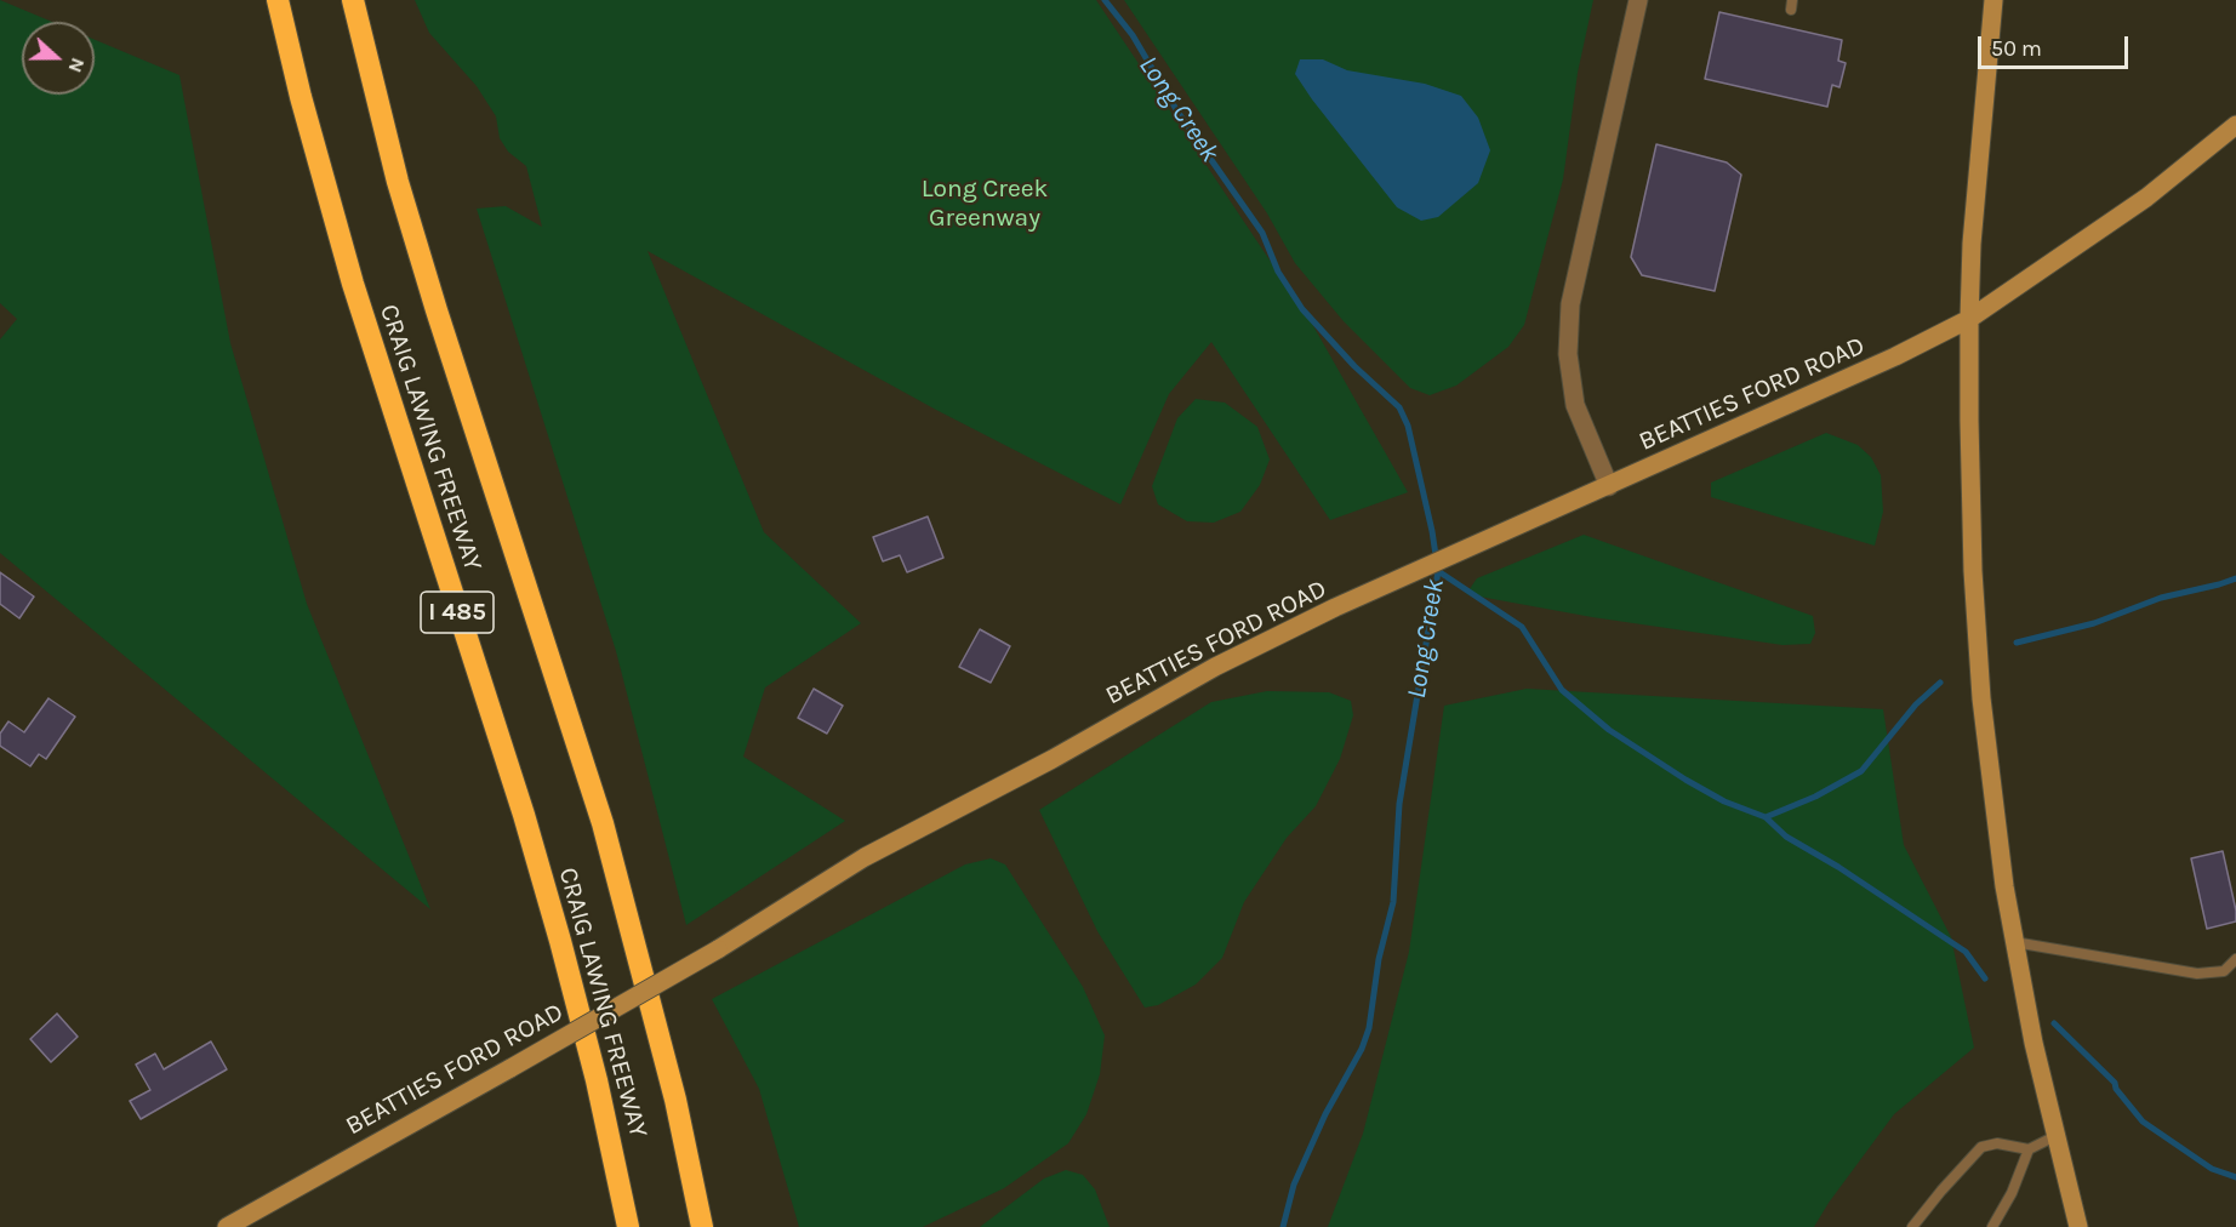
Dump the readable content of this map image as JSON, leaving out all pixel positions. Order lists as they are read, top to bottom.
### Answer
{
  "streets": {
    "highway": ["CRAIG LAWING FREEWAY", "I 485"],
    "main road": ["BEATTIES FORD ROAD"]
  },
  "water": ["Long Creek"],
  "parks": ["Long Creek Greenway"],
  "scale_bar": "50 m",
  "north": "right"
}
